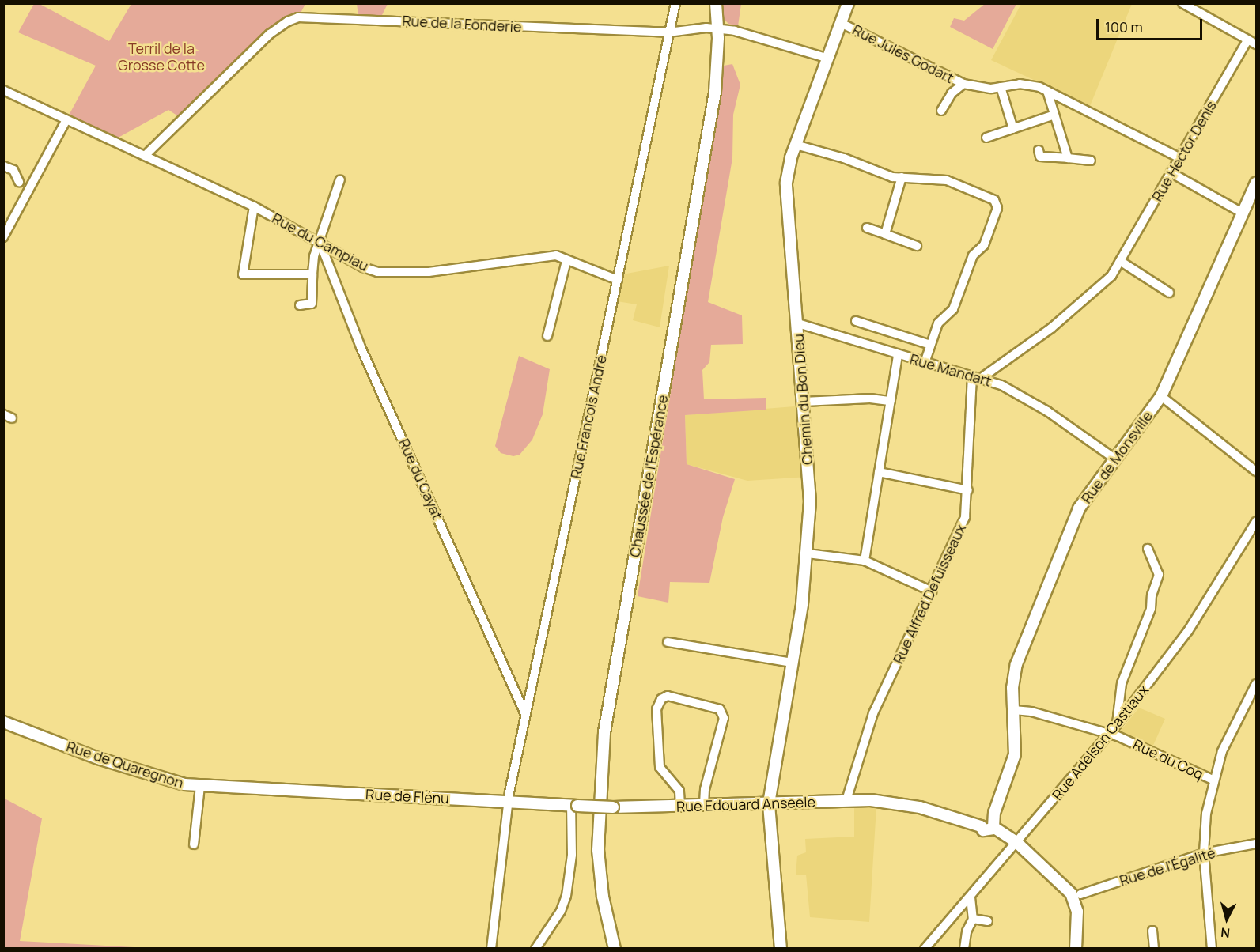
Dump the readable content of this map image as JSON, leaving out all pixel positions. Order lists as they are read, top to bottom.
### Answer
{
  "streets": {
    "street": [
      "Rue de la Fonderie",
      "Rue Jules Godart",
      "Rue Hector Denis",
      "Rue du Campiau",
      "Rue Mandart",
      "Chemin du Bon Dieu",
      "Rue Francois André",
      "Rue de Monsville",
      "Chaussée de l'Espérance",
      "Rue du Cayat",
      "Rue Alfred Defuisseaux",
      "Rue Adelson Castiaux",
      "Rue du Coq",
      "Rue de Quaregnon",
      "Rue de Flénu",
      "Rue Edouard Anseele",
      "Rue de l'Égalité"
    ]
  },
  "crossings": [
    ["Rue de la Fonderie", "Rue du Campiau"],
    ["Rue de la Fonderie", "Chemin du Bon Dieu"],
    ["Rue de la Fonderie", "Rue Francois André"],
    ["Rue de la Fonderie", "Chaussée de l'Espérance"],
    ["Rue Jules Godart", "Chemin du Bon Dieu"],
    ["Rue Hector Denis", "Rue Mandart"],
    ["Rue du Campiau", "Rue Francois André"],
    ["Rue du Campiau", "Rue du Cayat"],
    ["Rue Mandart", "Chemin du Bon Dieu"],
    ["Rue Mandart", "Rue de Monsville"],
    ["Rue Mandart", "Rue Alfred Defuisseaux"],
    ["Chemin du Bon Dieu", "Rue Edouard Anseele"],
    ["Rue Francois André", "Rue du Cayat"],
    ["Rue Francois André", "Rue de Flénu"],
    ["Rue Francois André", "Rue Edouard Anseele"],
    ["Rue de Monsville", "Rue du Coq"],
    ["Rue de Monsville", "Rue Edouard Anseele"],
    ["Rue Alfred Defuisseaux", "Rue Edouard Anseele"],
    ["Rue Adelson Castiaux", "Rue du Coq"],
    ["Rue de Quaregnon", "Rue de Flénu"],
    ["Rue de Flénu", "Rue Edouard Anseele"]
  ],
  "parks": ["Terril de la Grosse Cotte"],
  "scale_bar": "100 m",
  "north": "bottom"
}
